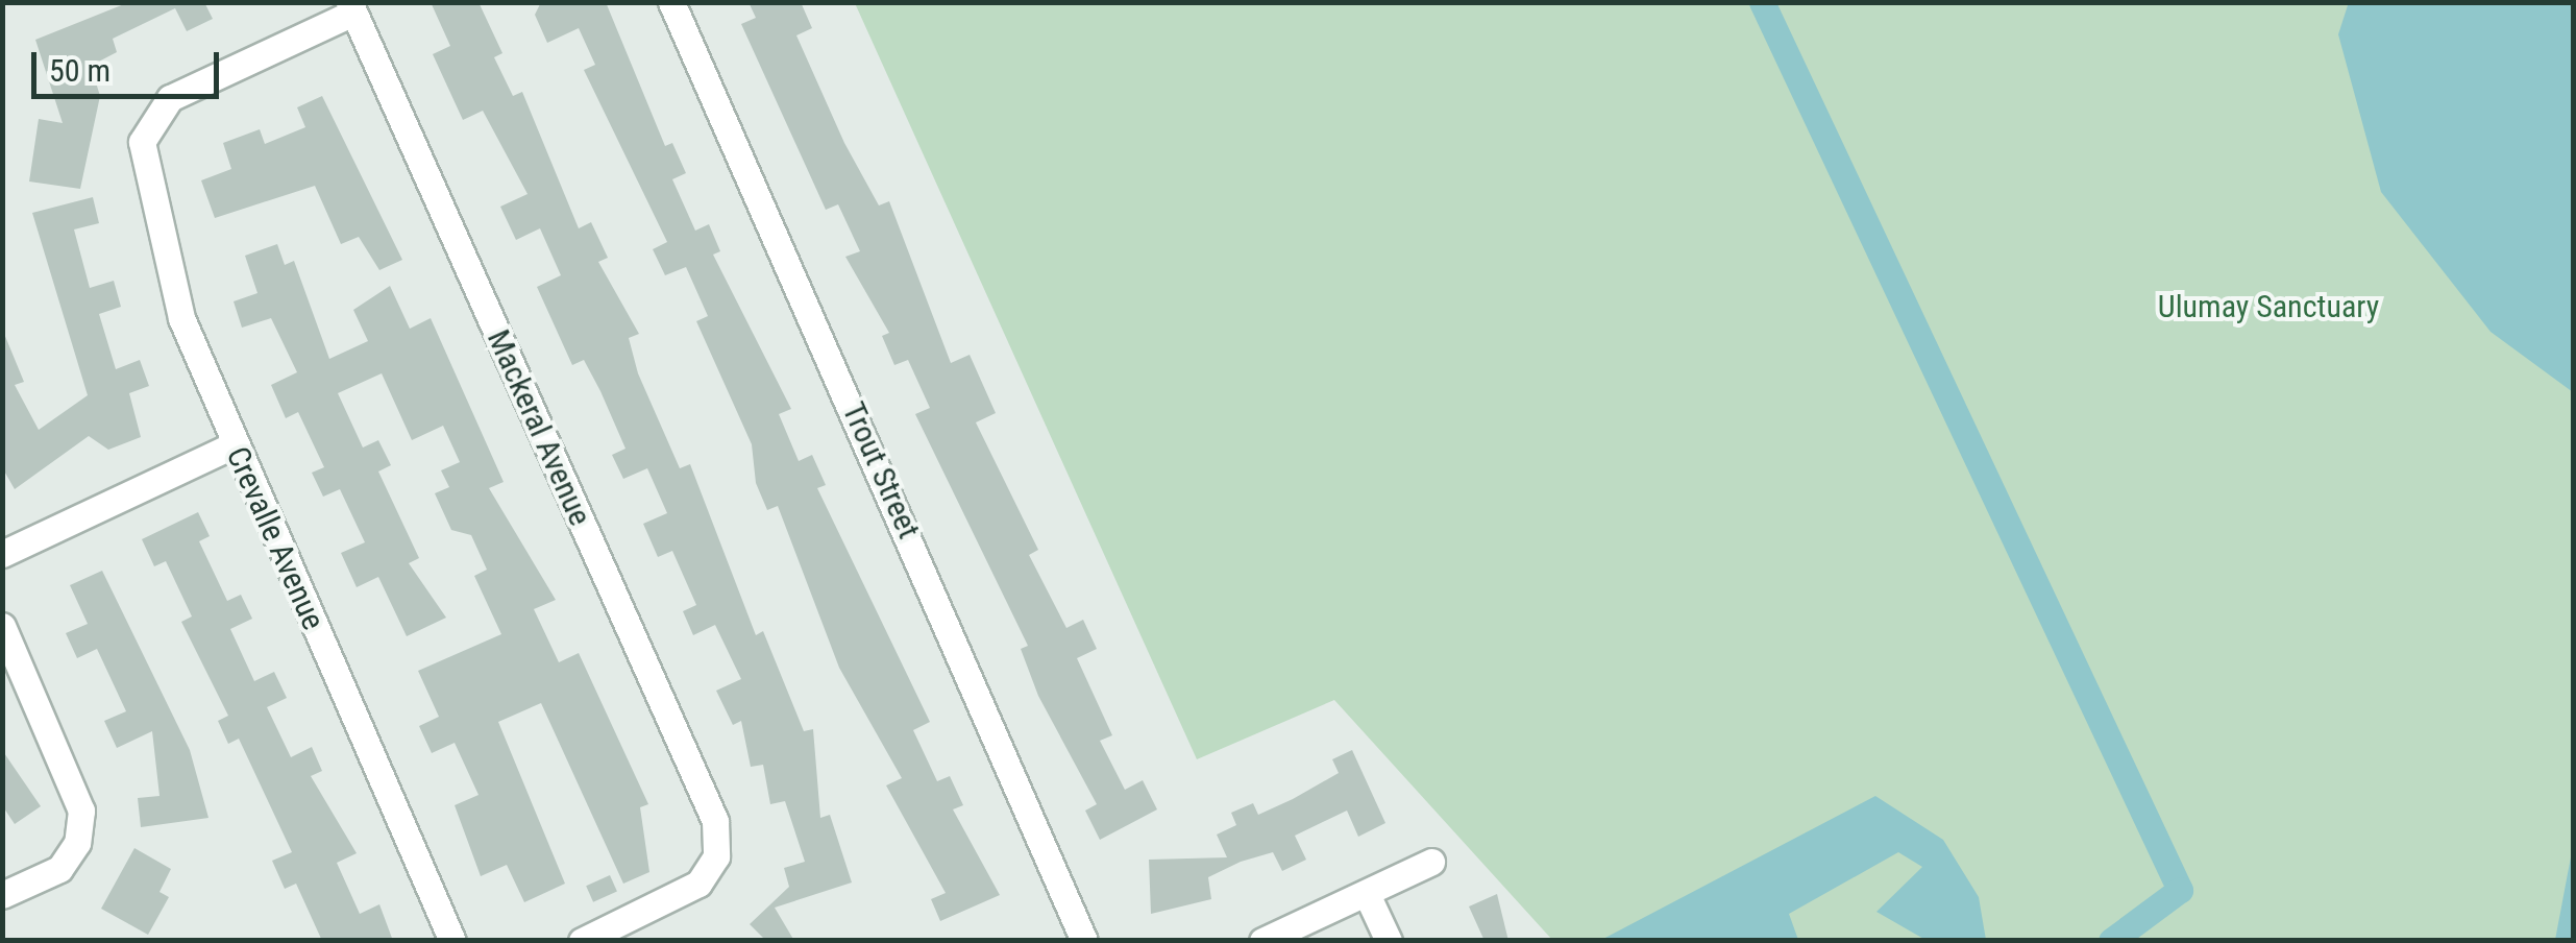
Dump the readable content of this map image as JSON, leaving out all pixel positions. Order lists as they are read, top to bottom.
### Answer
{
  "streets": {
    "street": ["Mackeral Avenue", "Trout Street", "Crevalle Avenue"]
  },
  "crossings": [
    ["Mackeral Avenue", "Crevalle Avenue"]
  ],
  "parks": ["Ulumay Sanctuary"],
  "scale_bar": "50 m"
}
